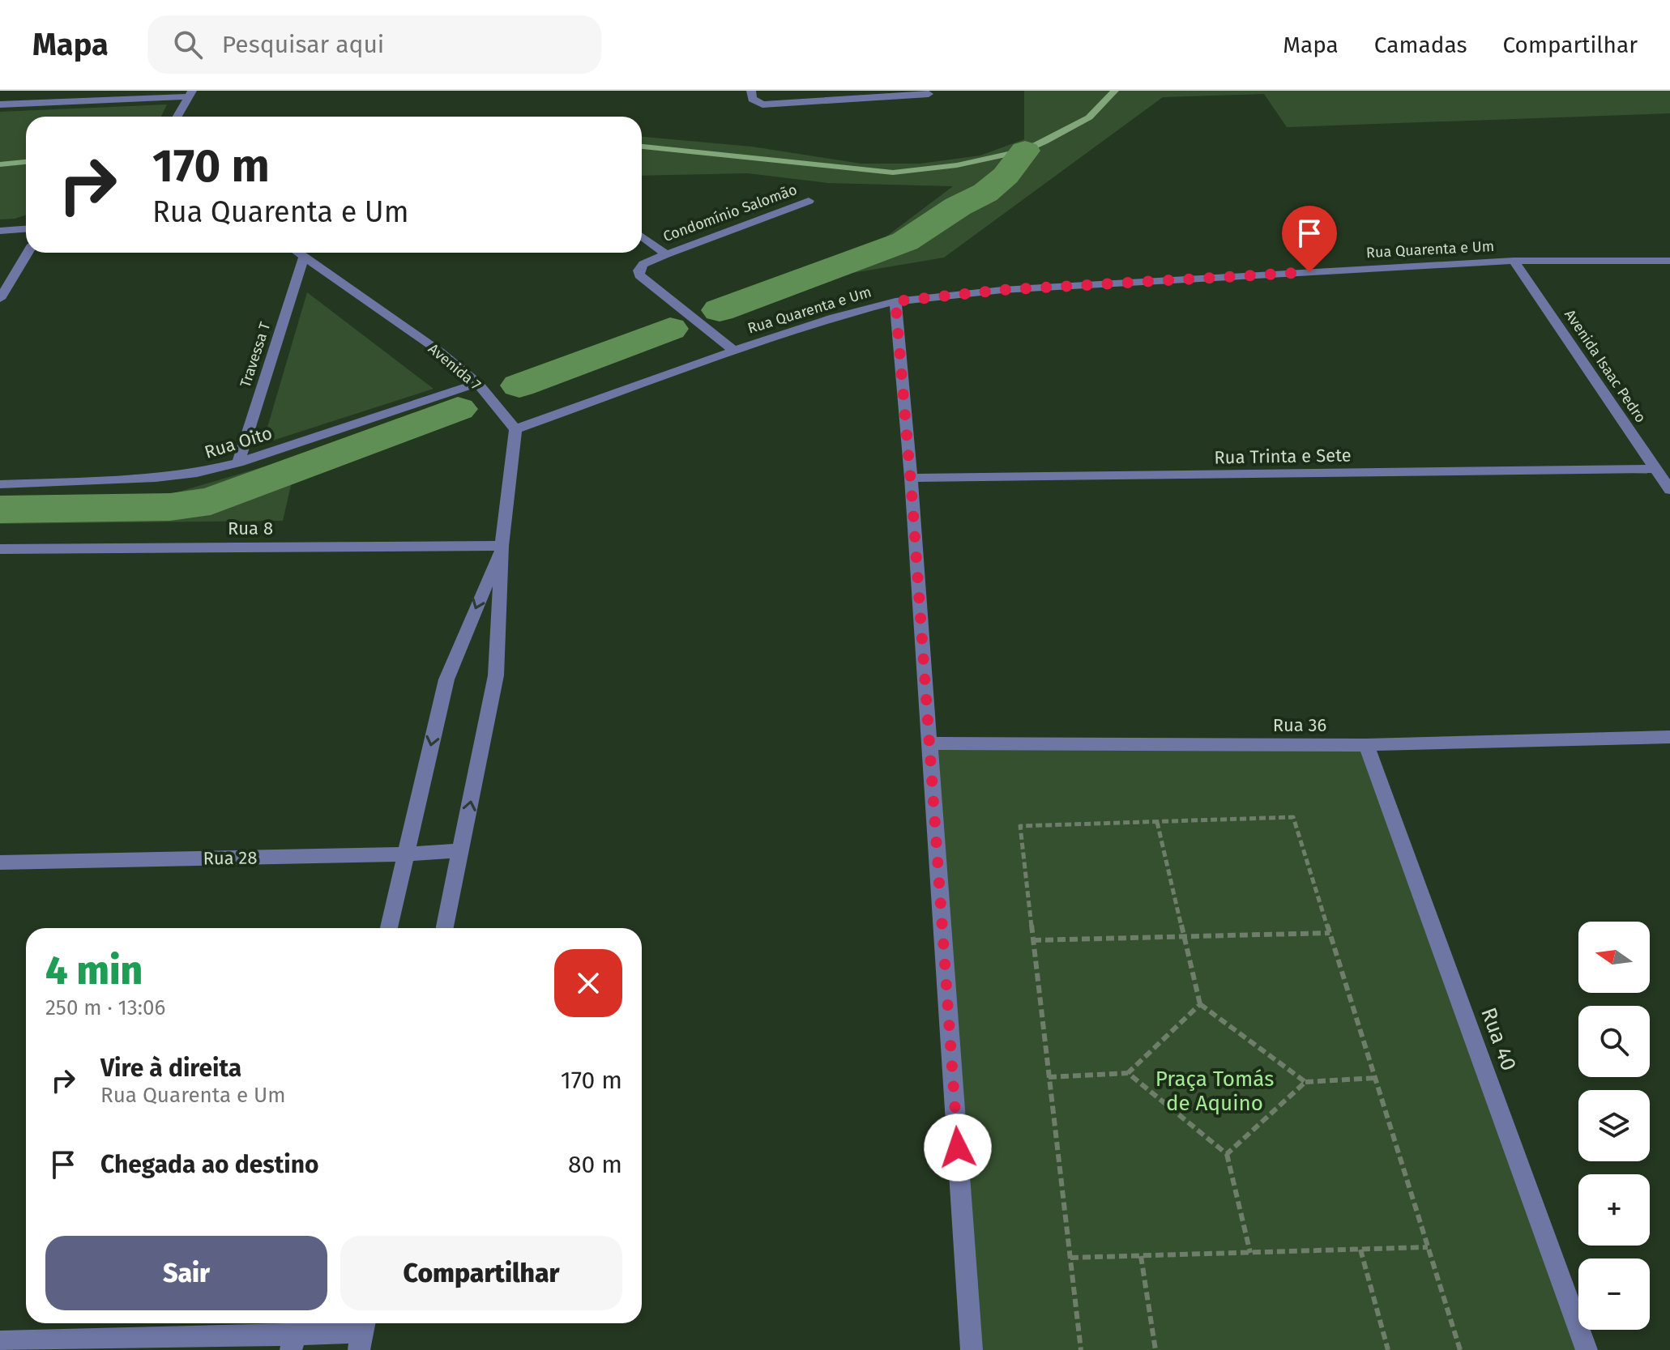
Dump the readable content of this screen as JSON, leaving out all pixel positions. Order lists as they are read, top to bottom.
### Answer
{
  "streets": {
    "street": [
      "Condomínio Salomão",
      "Rua Quarenta e Um",
      "Travessa T",
      "Avenida Isaac Pedro",
      "Avenida 7",
      "Rua Oito",
      "Rua Trinta e Sete",
      "Rua 8",
      "Rua 36",
      "Rua 28",
      "Rua 40"
    ]
  },
  "crossings": [
    ["Condomínio Salomão", "Rua Quarenta e Um"],
    ["Rua Quarenta e Um", "Avenida Isaac Pedro"],
    ["Rua Quarenta e Um", "Avenida 7"],
    ["Travessa T", "Avenida 7"],
    ["Travessa T", "Rua Oito"],
    ["Avenida Isaac Pedro", "Rua Trinta e Sete"],
    ["Avenida 7", "Rua Oito"],
    ["Rua 36", "Rua 40"]
  ],
  "parks": ["Praça Tomás de Aquino"],
  "north": "left",
  "page": {
    "header": "Mapa",
    "search": "Pesquisar aqui",
    "nav": ["Mapa", "Camadas", "Compartilhar"],
    "turn": ["170 m", "Rua Quarenta e Um"],
    "map_buttons": ["+", "−"],
    "heading": ["4 min", "250 m · 13:06"],
    "list": [
      {
        "name": "Vire à direita",
        "note": "Rua Quarenta e Um",
        "value": "170 m"
      },
      {
        "name": "Chegada ao destino",
        "value": "80 m"
      }
    ],
    "buttons": ["Sair", "Compartilhar"]
  }
}
